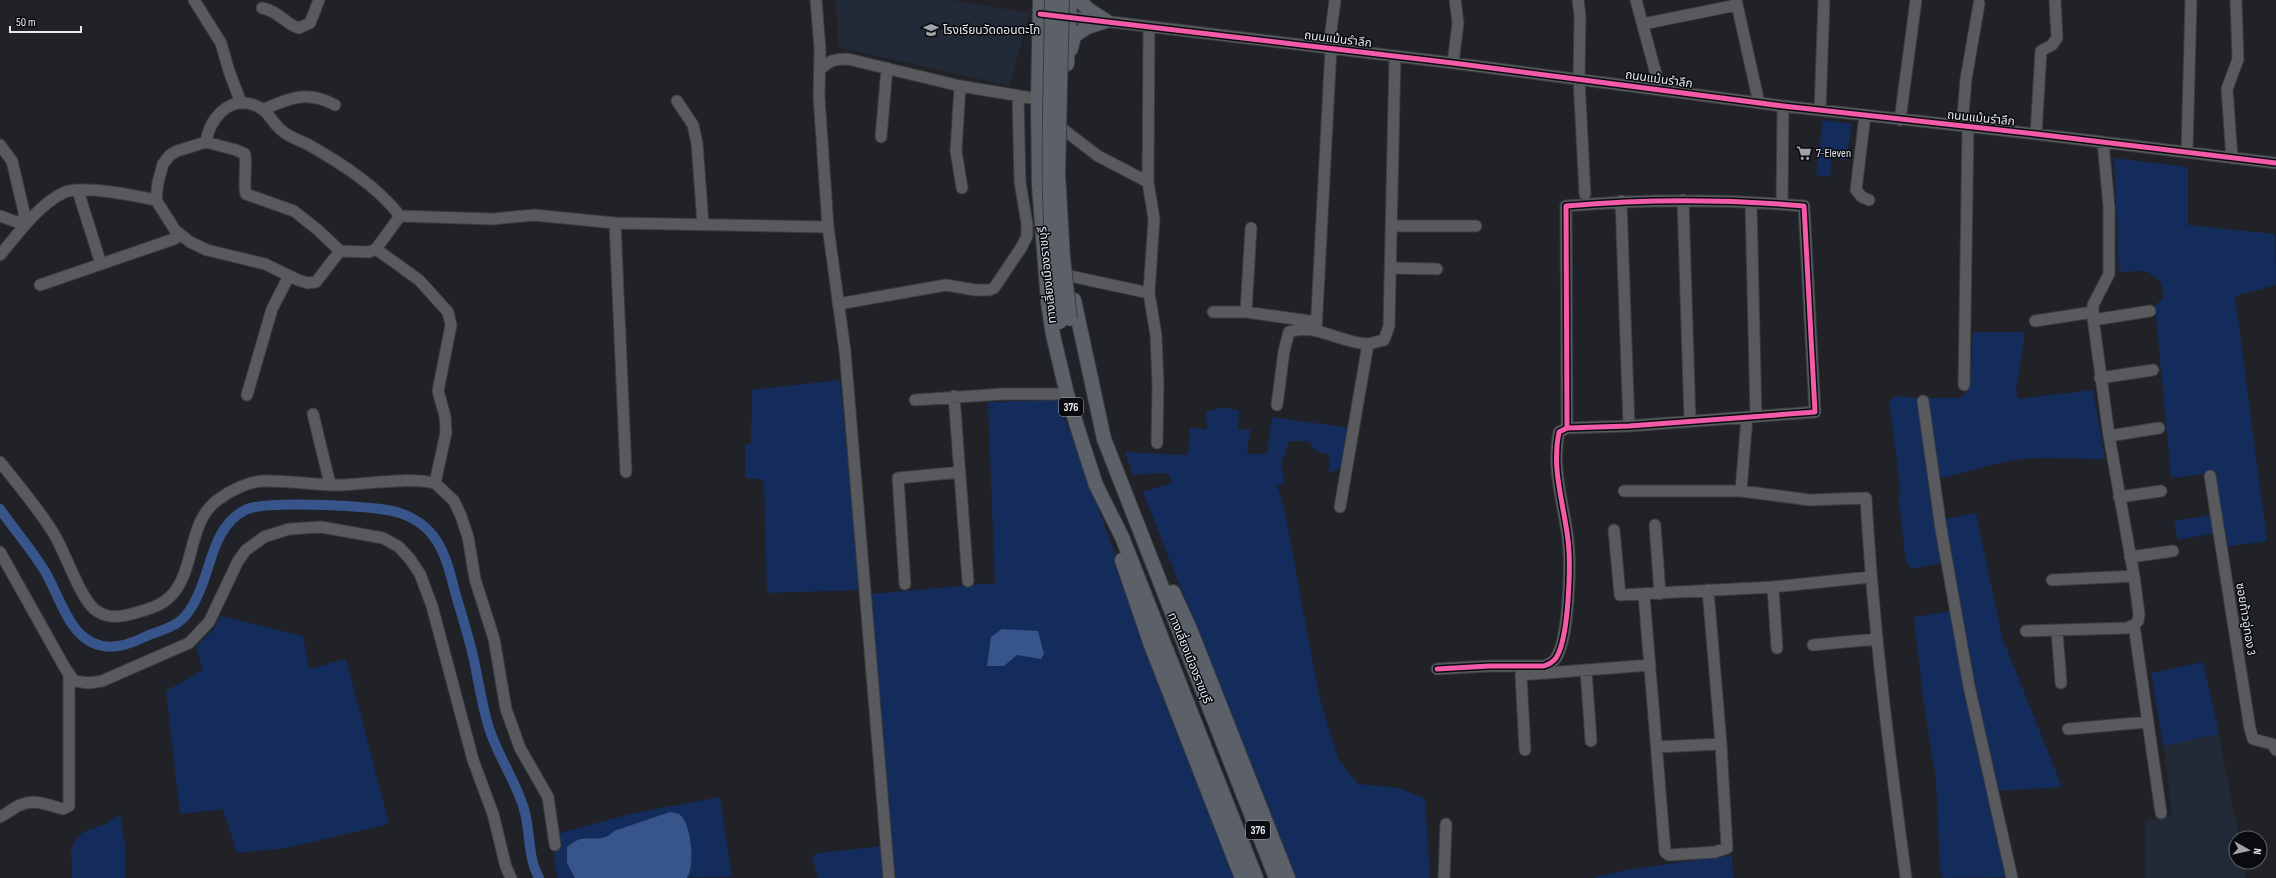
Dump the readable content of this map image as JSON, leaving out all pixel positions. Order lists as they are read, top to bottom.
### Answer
{
  "streets": {
    "main road": ["ทางเลี่ยงเมืองราชบุรี", "376"],
    "street": ["ถนนแม้นรำลึก", "ซอยท้าวอู่ทอง 3"]
  },
  "crossings": [
    ["ถนนแม้นรำลึก", "ทางเลี่ยงเมืองราชบุรี"]
  ],
  "places": {
    "school or university": ["โรงเรียนวัดดอนตะโก"],
    "supermarket": ["7-Eleven"]
  },
  "scale_bar": "50 m",
  "north": "right"
}
